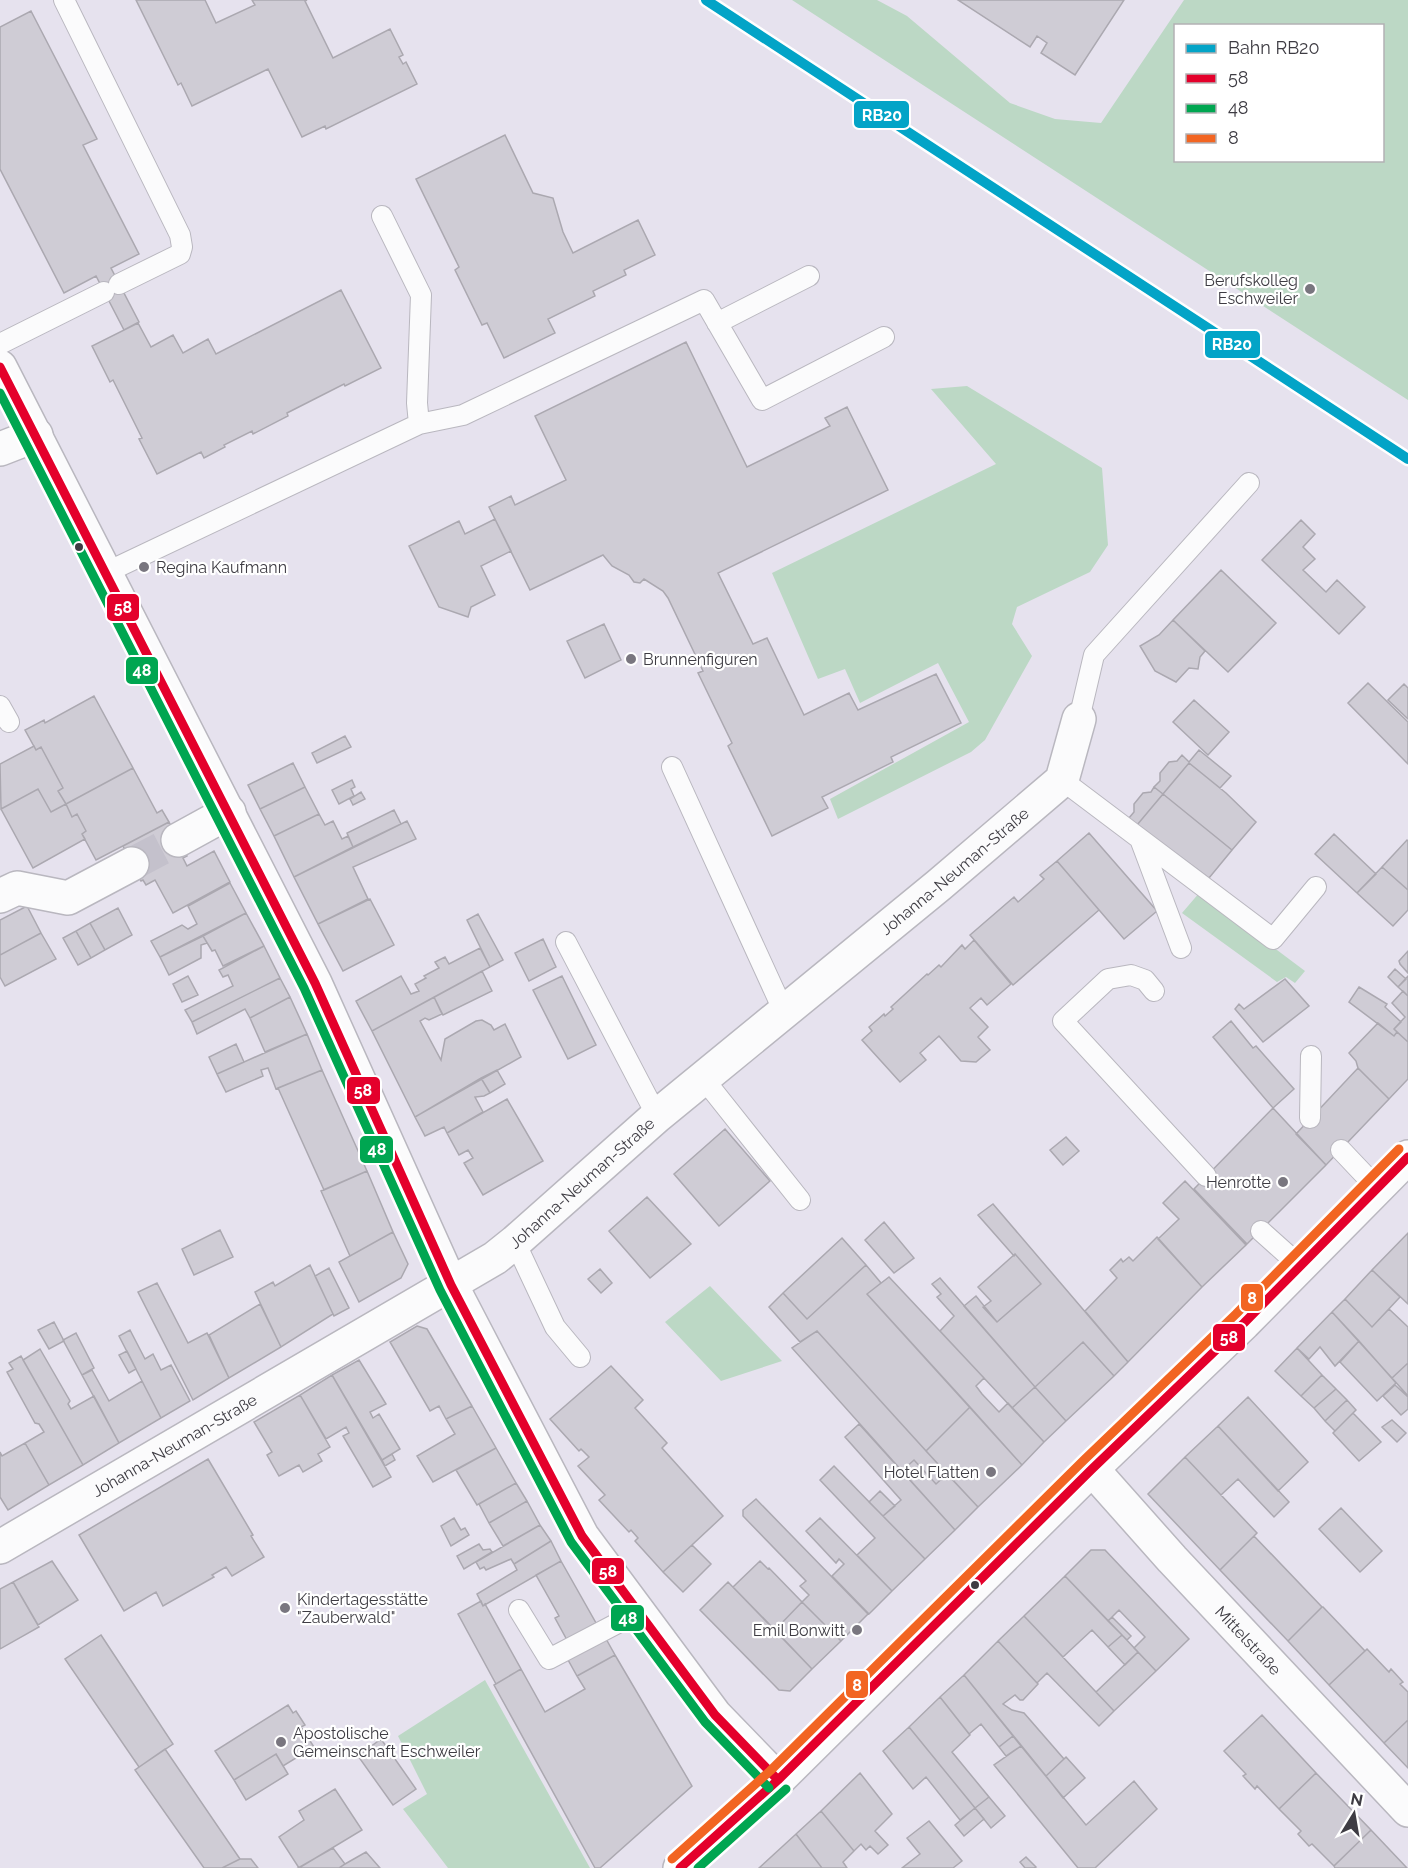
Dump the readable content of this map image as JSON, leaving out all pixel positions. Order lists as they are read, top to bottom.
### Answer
{
  "streets": {
    "main road": ["Johanna-Neuman-Straße", "Mittelstraße"]
  },
  "places": [
    "Berufskolleg Eschweiler",
    "Regina Kaufmann",
    "Brunnenfiguren",
    "Henrotte",
    "Hotel Flatten",
    "Kindertagesstätte \"Zauberwald\"",
    "Emil Bonwitt",
    "Apostolische Gemeinschaft Eschweiler"
  ],
  "lines": [
    "rail line RB20",
    "transit line 58",
    "transit line 48",
    "transit line 8"
  ],
  "legend": [
    "Bahn RB20",
    "58",
    "48",
    "8"
  ],
  "north": "top"
}
